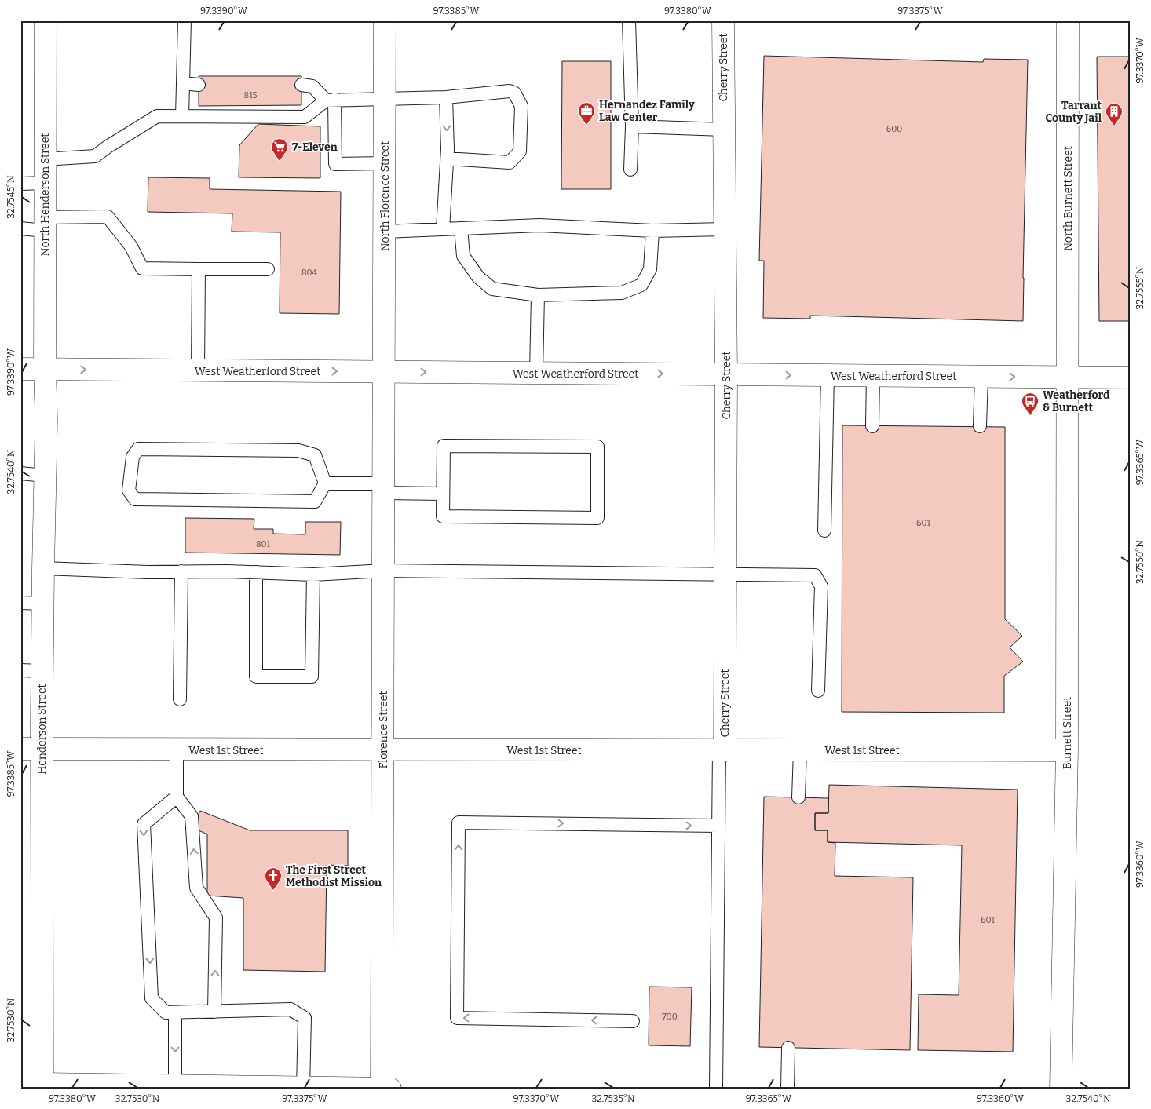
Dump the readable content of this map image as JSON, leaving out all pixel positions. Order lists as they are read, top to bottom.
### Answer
{
  "streets": {
    "street": [
      "Cherry Street",
      "North Henderson Street",
      "North Florence Street",
      "North Burnett Street",
      "West Weatherford Street",
      "Henderson Street",
      "Florence Street",
      "Burnett Street",
      "West 1st Street"
    ]
  },
  "crossings": [
    ["Cherry Street", "West Weatherford Street"],
    ["Cherry Street", "West 1st Street"],
    ["North Henderson Street", "West Weatherford Street"],
    ["North Henderson Street", "Henderson Street"],
    ["North Florence Street", "West Weatherford Street"],
    ["North Florence Street", "Florence Street"],
    ["North Burnett Street", "West Weatherford Street"],
    ["North Burnett Street", "Burnett Street"],
    ["West Weatherford Street", "Henderson Street"],
    ["West Weatherford Street", "Florence Street"],
    ["West Weatherford Street", "Burnett Street"],
    ["Henderson Street", "West 1st Street"],
    ["Florence Street", "West 1st Street"],
    ["Burnett Street", "West 1st Street"]
  ],
  "one_way": ["West Weatherford Street"],
  "places": {
    "office": ["Hernandez Family Law Center"],
    "building": ["Tarrant County Jail"],
    "supermarket": ["7-Eleven"],
    "bus stop": ["Weatherford & Burnett"],
    "church": ["The First Street Methodist Mission"]
  },
  "house_numbers": [
    "815",
    "600",
    "804",
    "601",
    "801",
    "601",
    "700"
  ],
  "coordinates": [
    "97.3390°W",
    "97.3385°W",
    "97.3380°W",
    "97.3375°W",
    "97.3370°W",
    "32.7545°N",
    "32.7555°N",
    "97.3365°W",
    "32.7540°N",
    "32.7550°N",
    "97.3360°W",
    "32.7530°N",
    "32.7535°N"
  ]
}
